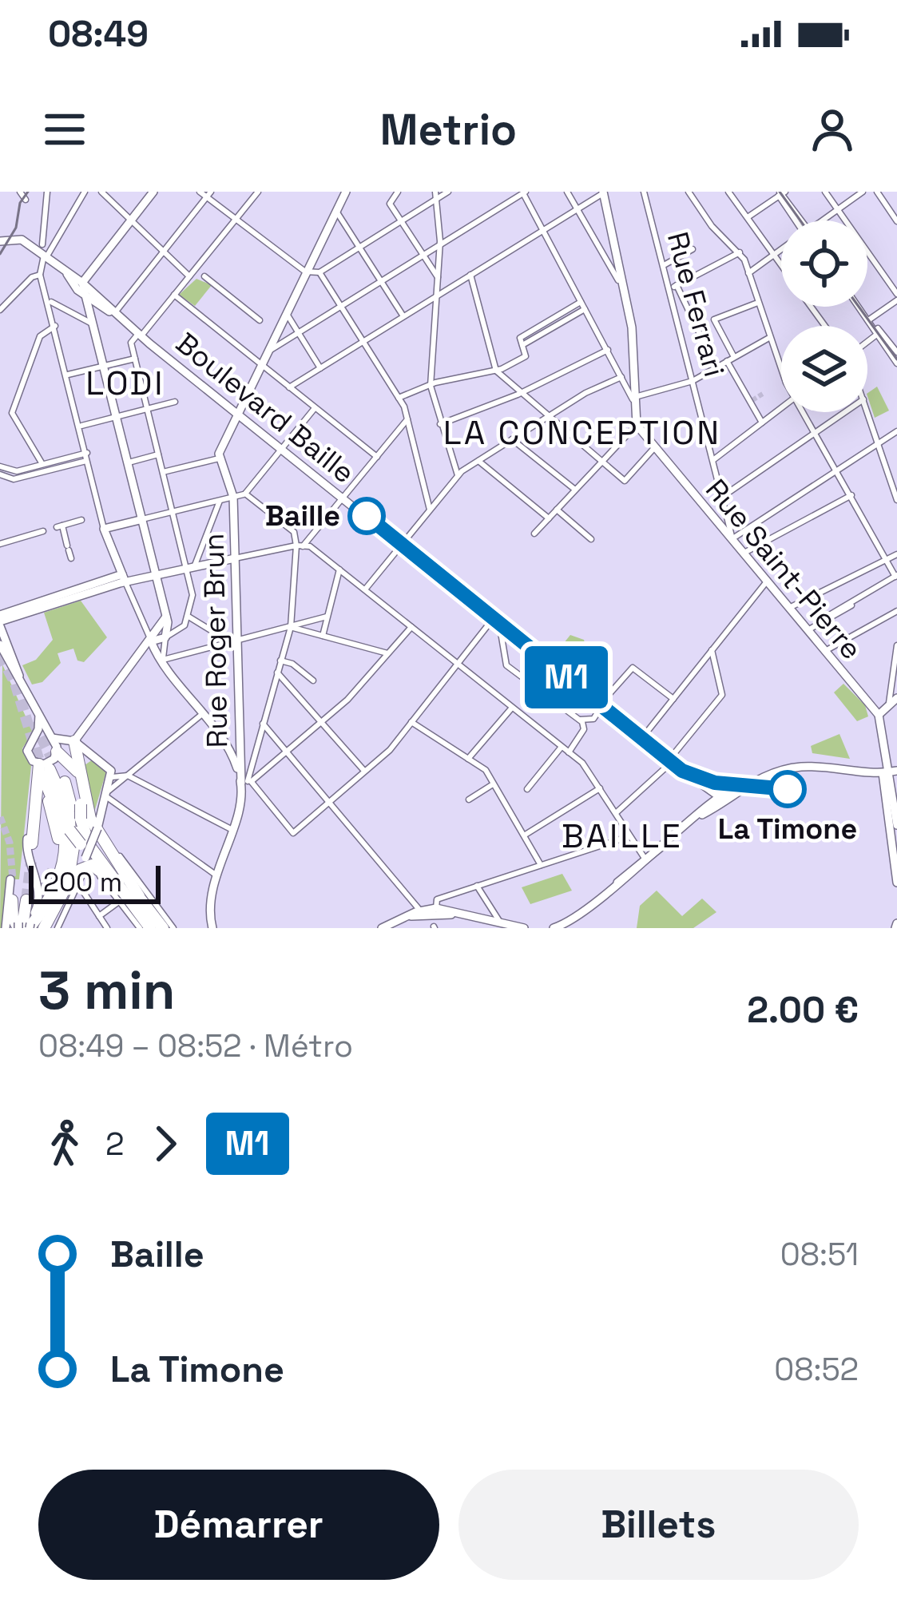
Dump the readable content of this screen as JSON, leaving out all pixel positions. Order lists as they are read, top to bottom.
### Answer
{
  "streets": {
    "main road": ["Boulevard Baille", "Rue Saint-Pierre", "Rue Roger Brun"],
    "street": ["Rue Ferrari"]
  },
  "crossings": [
    ["Rue Ferrari", "Rue Saint-Pierre"]
  ],
  "districts": ["LODI", "LA CONCEPTION", "BAILLE"],
  "places": ["Baille", "La Timone"],
  "lines": ["metro line M1"],
  "scale_bar": "200 m",
  "page": {
    "status": "08:49",
    "header": "Metrio",
    "on_map": "M1",
    "scale": "200 m",
    "heading": ["3 min", "08:49 – 08:52 · Métro", "2.00 €"],
    "legs": ["2", "M1"],
    "list": [
      {
        "name": "Baille",
        "value": "08:51"
      },
      {
        "name": "La Timone",
        "value": "08:52"
      }
    ],
    "buttons": ["Démarrer", "Billets"]
  }
}
